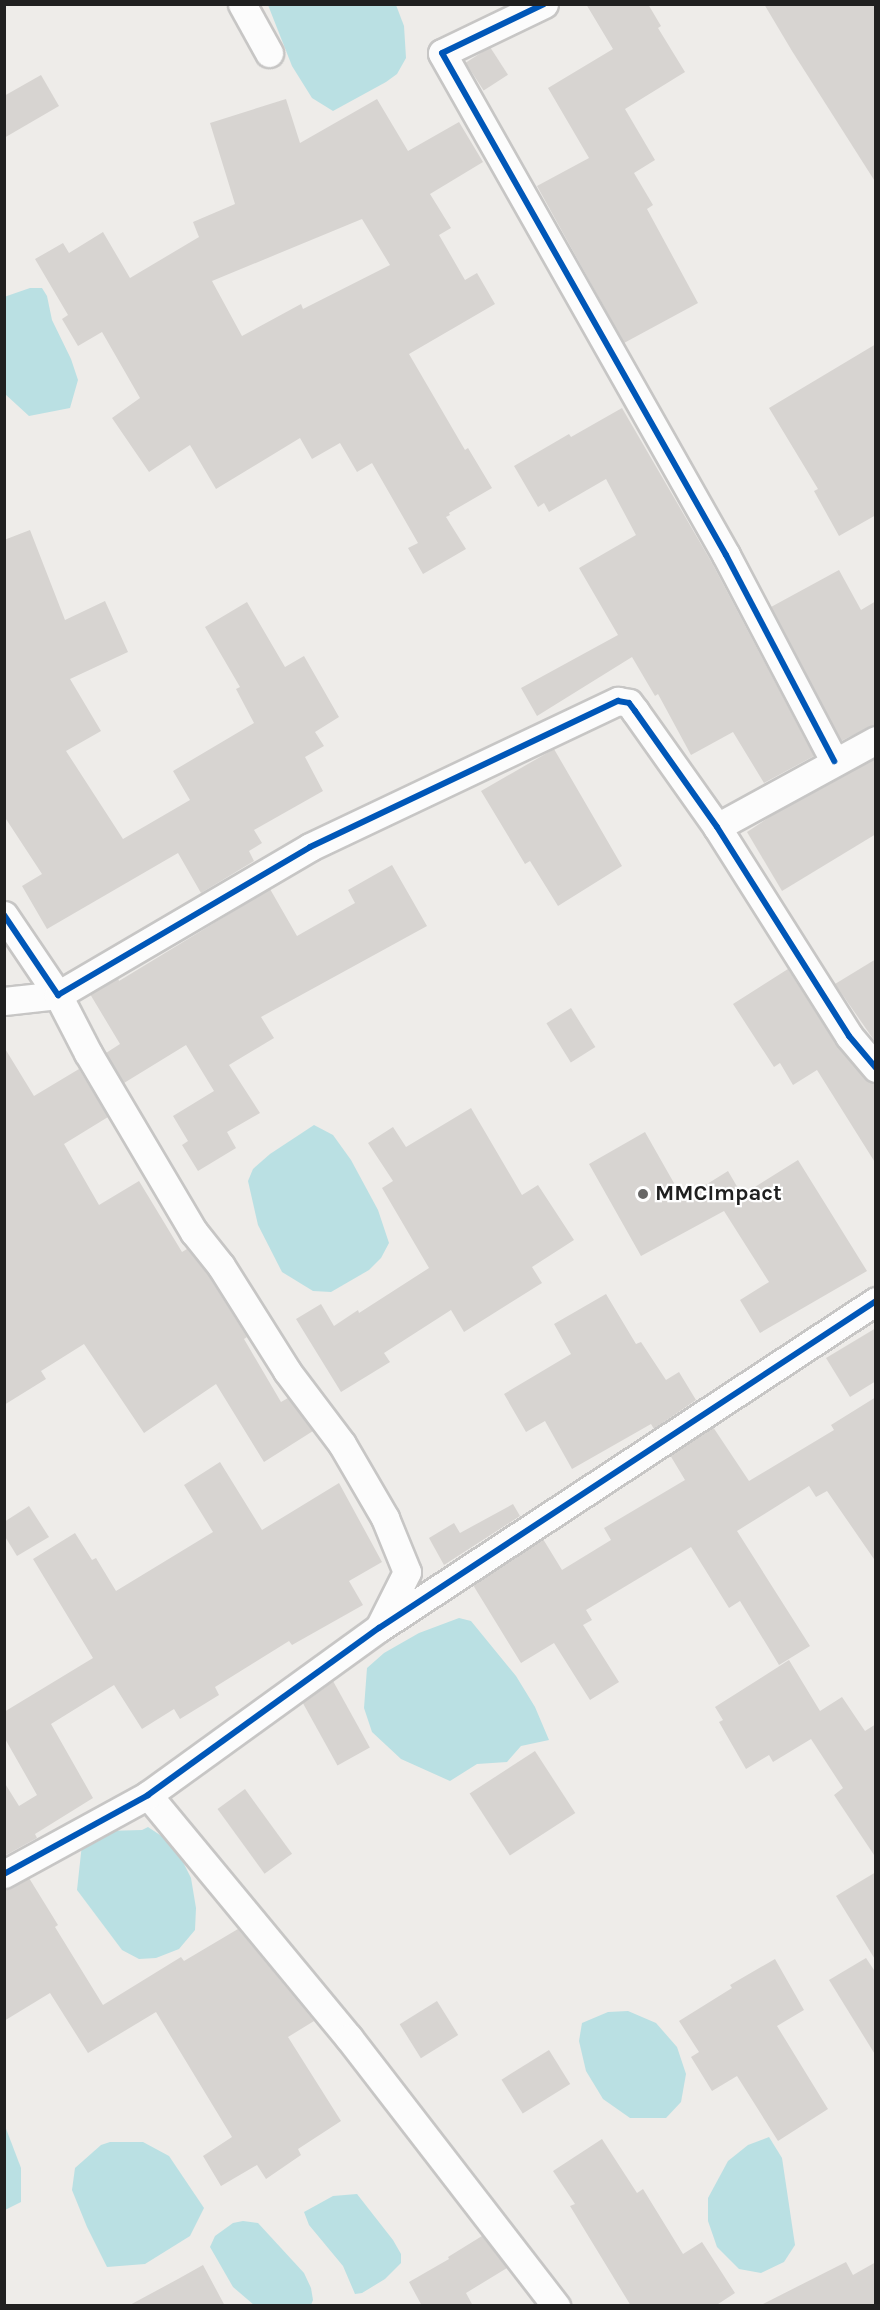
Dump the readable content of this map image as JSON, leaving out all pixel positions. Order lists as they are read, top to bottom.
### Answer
{
  "places": ["MMCImpact"]
}
